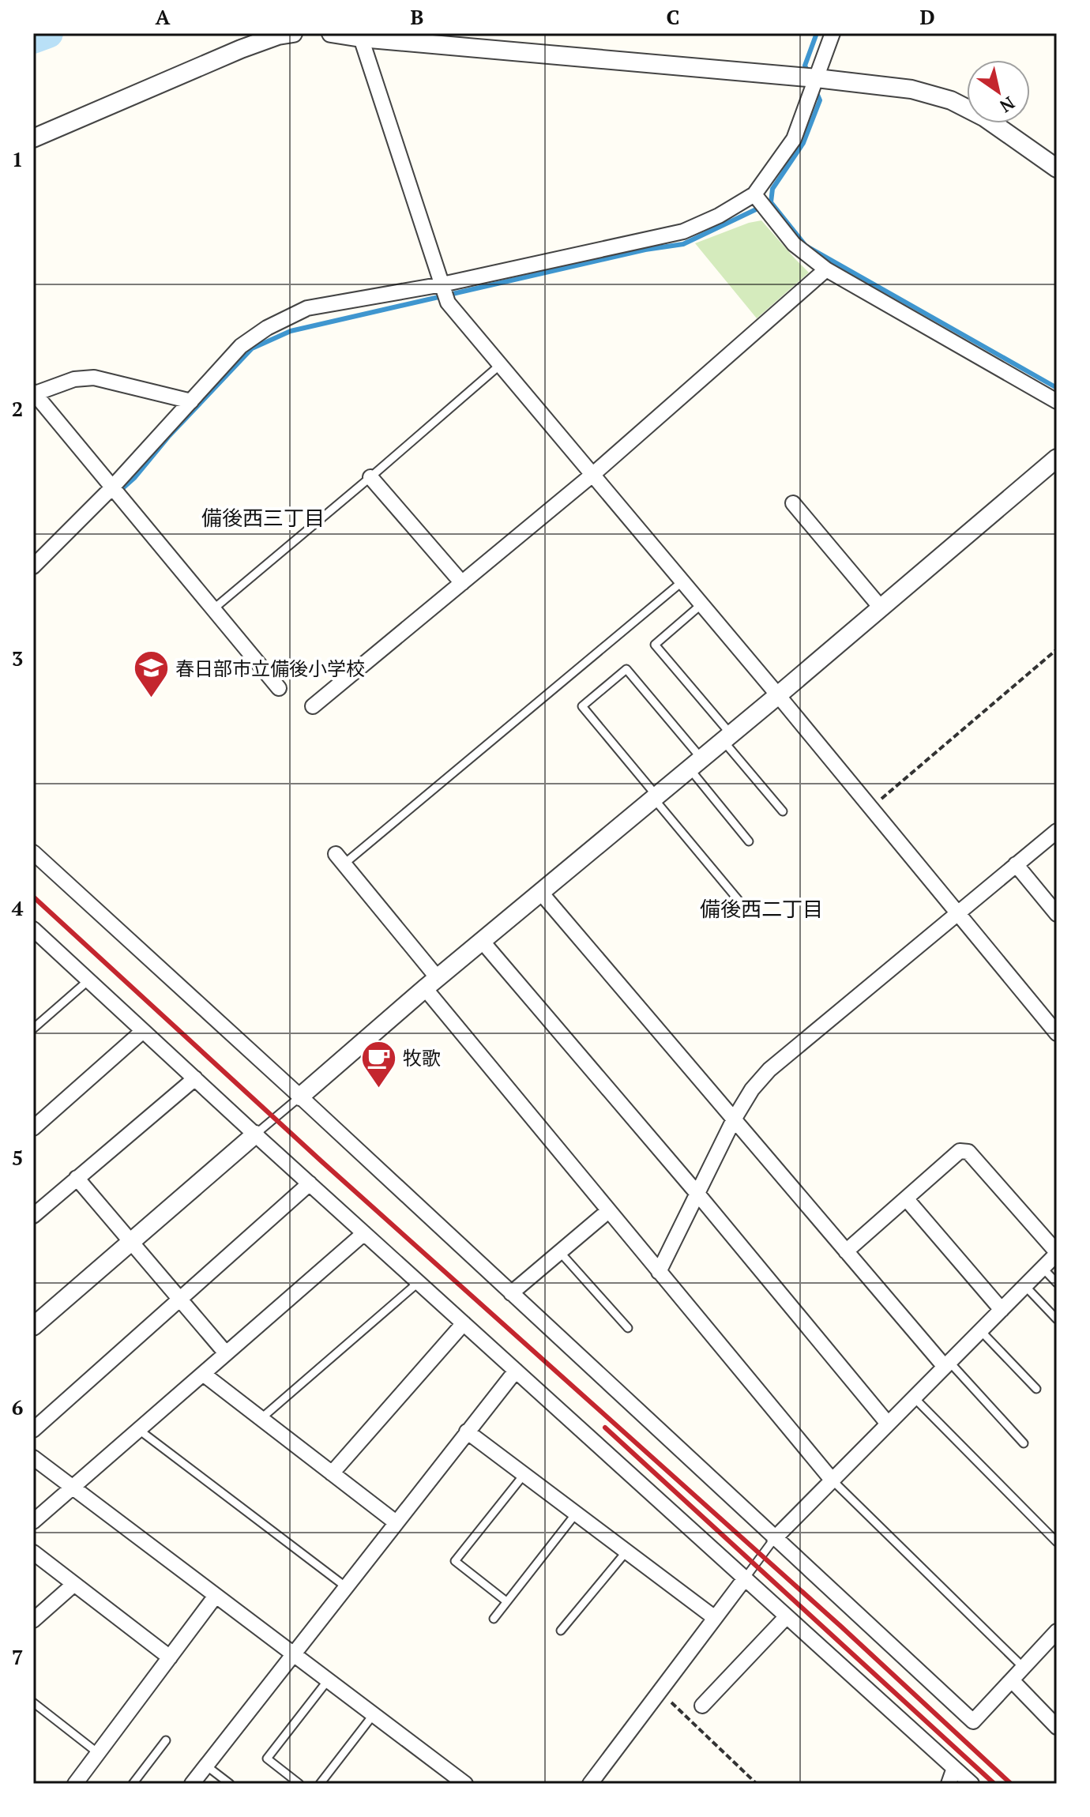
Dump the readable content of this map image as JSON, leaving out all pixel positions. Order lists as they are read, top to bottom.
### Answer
{
  "districts": ["備後西三丁目", "備後西二丁目"],
  "places": {
    "school or university": ["春日部市立備後小学校"],
    "cafe": ["牧歌"]
  },
  "north": "bottom right",
  "grid": {
    "columns": [
      "A",
      "B",
      "C",
      "D"
    ],
    "rows": [
      "1",
      "2",
      "3",
      "4",
      "5",
      "6",
      "7"
    ]
  }
}
